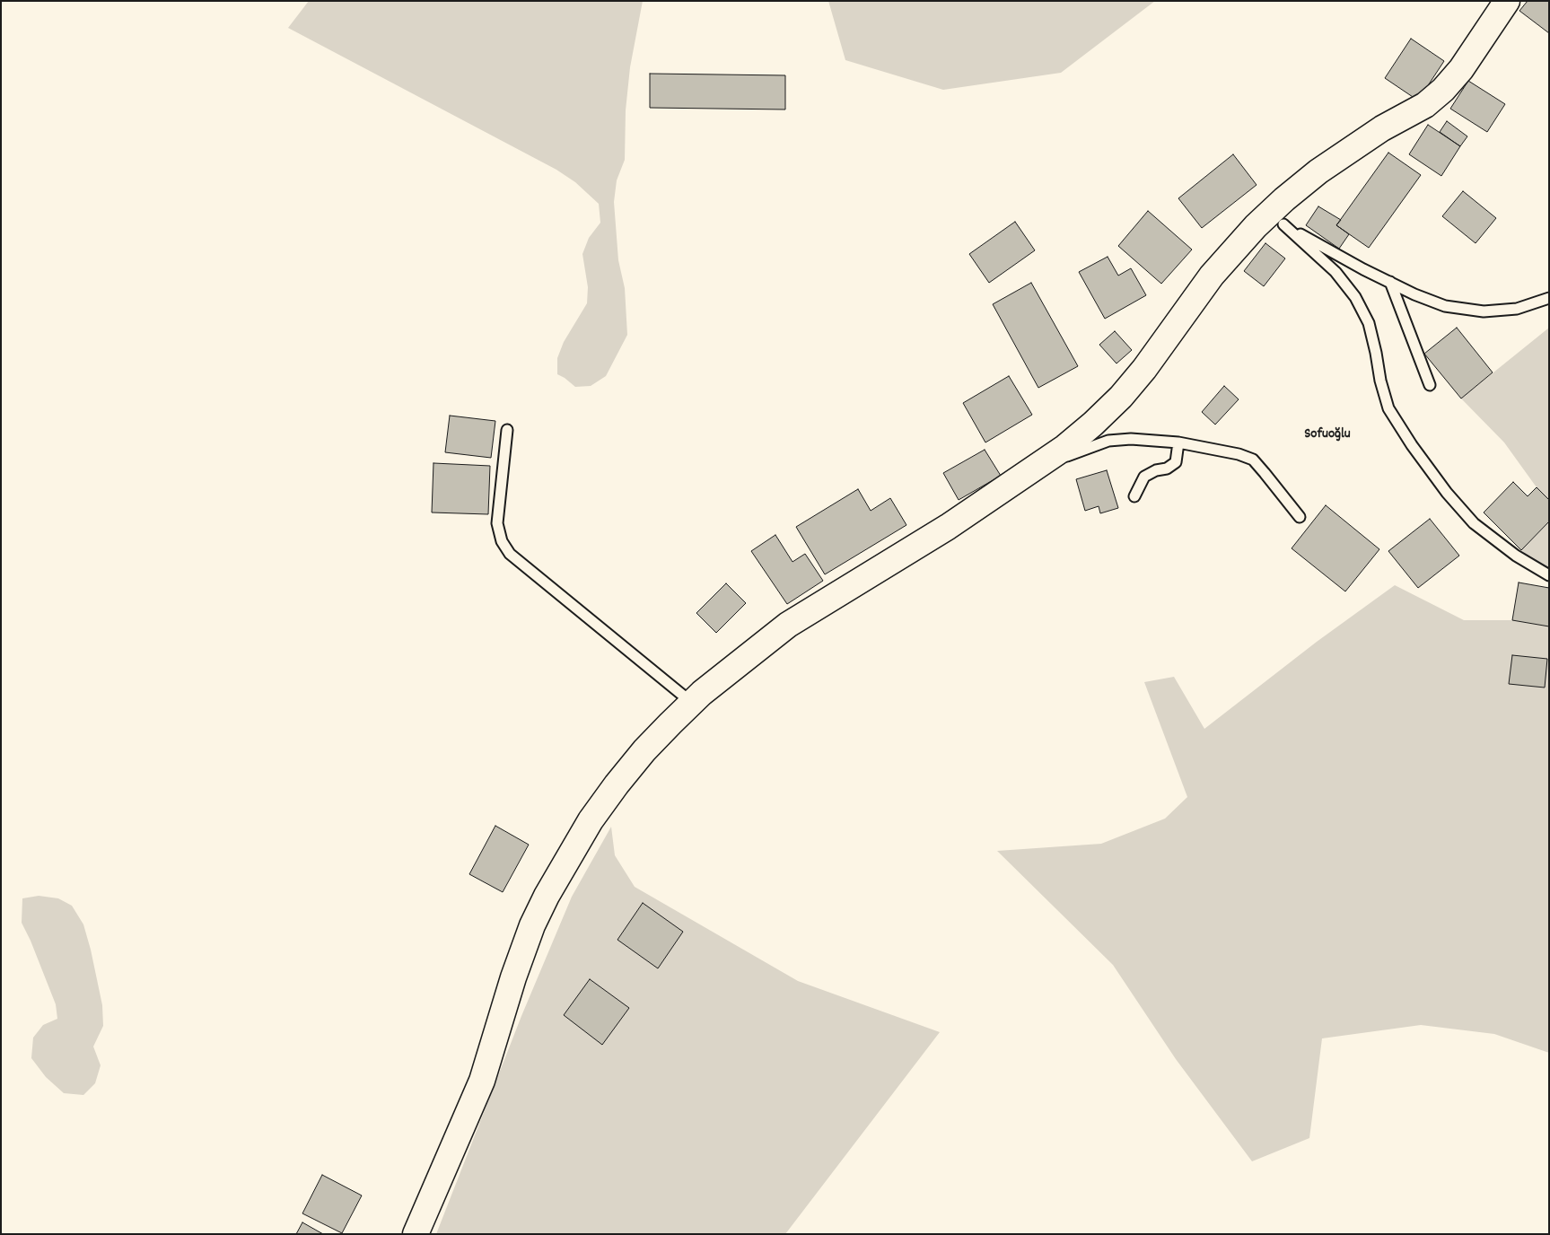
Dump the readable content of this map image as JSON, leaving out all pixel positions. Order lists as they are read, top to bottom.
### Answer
{
  "districts": ["Sofuoğlu"]
}
